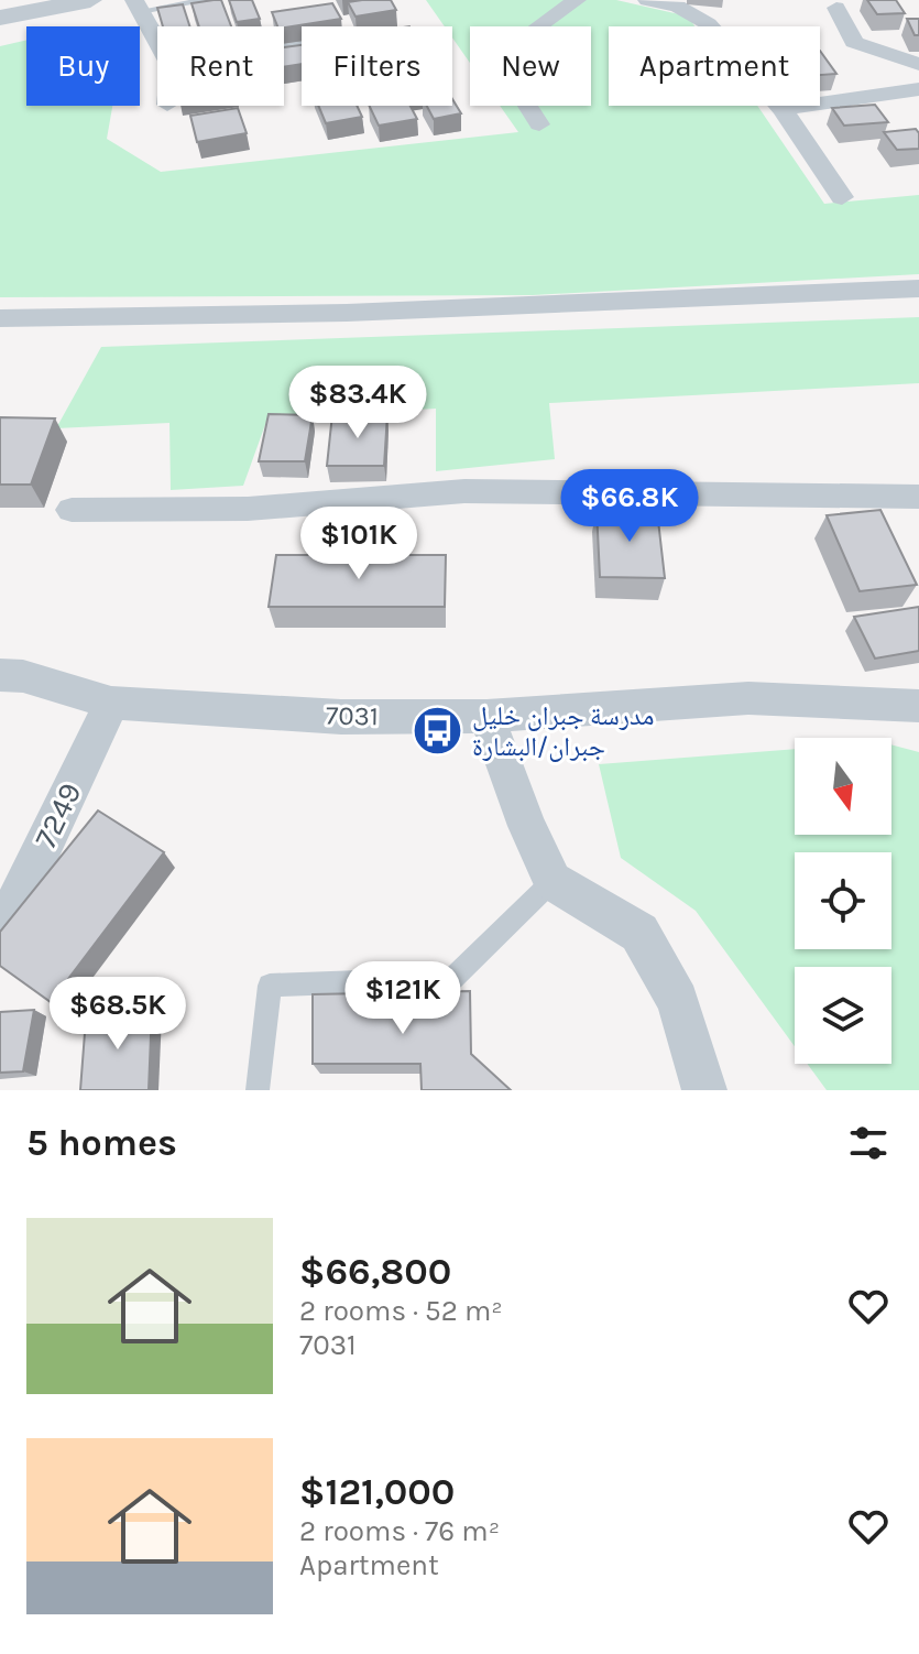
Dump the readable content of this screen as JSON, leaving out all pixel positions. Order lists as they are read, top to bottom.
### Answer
{
  "streets": {
    "street": ["7031", "7249"]
  },
  "crossings": [
    ["7031", "7249"]
  ],
  "places": {
    "bus stop": ["مدرسة جبران خليل جبران/البشارة"]
  },
  "north": "bottom",
  "page": {
    "chip": [
      "Buy",
      "Rent",
      "Filters",
      "New",
      "Apartment"
    ],
    "price": [
      "$83.4K",
      "$66.8K",
      "$101K",
      "$121K",
      "$68.5K"
    ],
    "heading": "5 homes",
    "list": [
      {
        "name": "$66,800",
        "note": "2 rooms · 52 m² · 7031"
      },
      {
        "name": "$121,000",
        "note": "2 rooms · 76 m² · Apartment"
      }
    ]
  }
}
